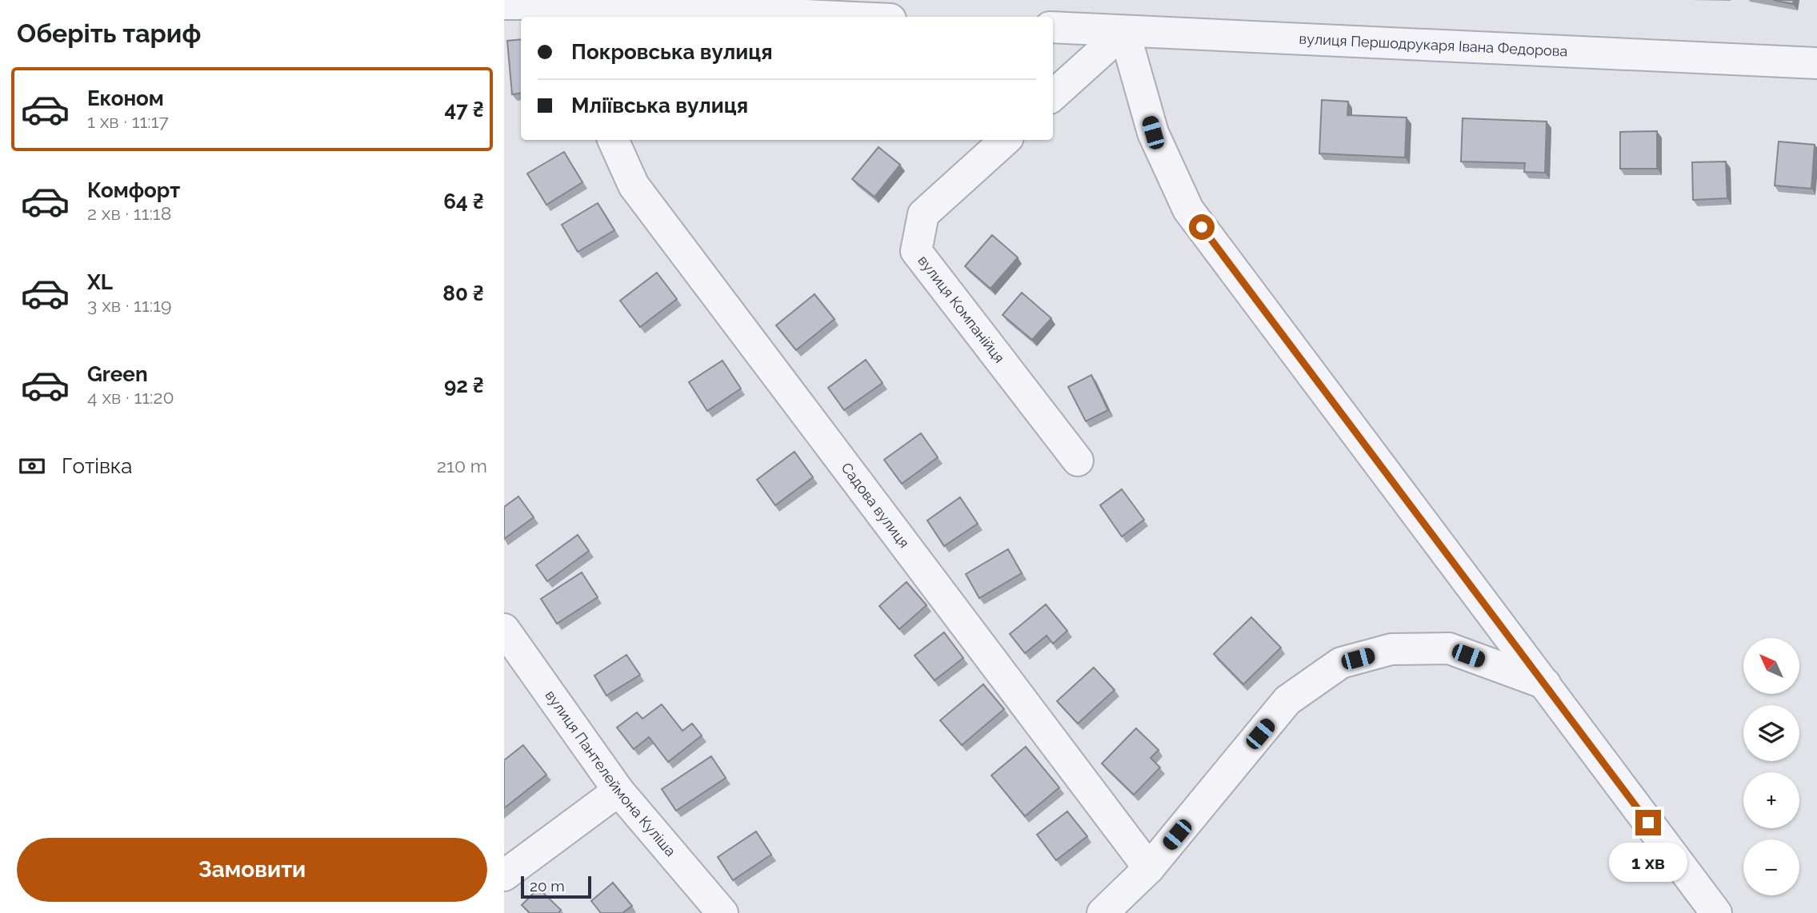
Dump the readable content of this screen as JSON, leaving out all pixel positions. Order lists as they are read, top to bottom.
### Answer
{
  "streets": {
    "street": [
      "вулиця Першодрукаря Івана Федорова",
      "вулиця Компанійця",
      "Садова вулиця",
      "вулиця Пантелеймона Куліша"
    ]
  },
  "scale_bar": "20 m",
  "north": "top left",
  "page": {
    "heading": "Оберіть тариф",
    "banner": ["Покровська вулиця", "Мліївська вулиця"],
    "list": [
      {
        "name": "Економ",
        "note": "1 хв · 11:17",
        "value": "47 ₴"
      },
      {
        "name": "Комфорт",
        "note": "2 хв · 11:18",
        "value": "64 ₴"
      },
      {
        "name": "XL",
        "note": "3 хв · 11:19",
        "value": "80 ₴"
      },
      {
        "name": "Green",
        "note": "4 хв · 11:20",
        "value": "92 ₴"
      }
    ],
    "pay": ["Готівка", "210 m"],
    "map_buttons": ["+", "−"],
    "buttons": "Замовити",
    "bubble": "1 хв",
    "scale": "20 m"
  }
}
